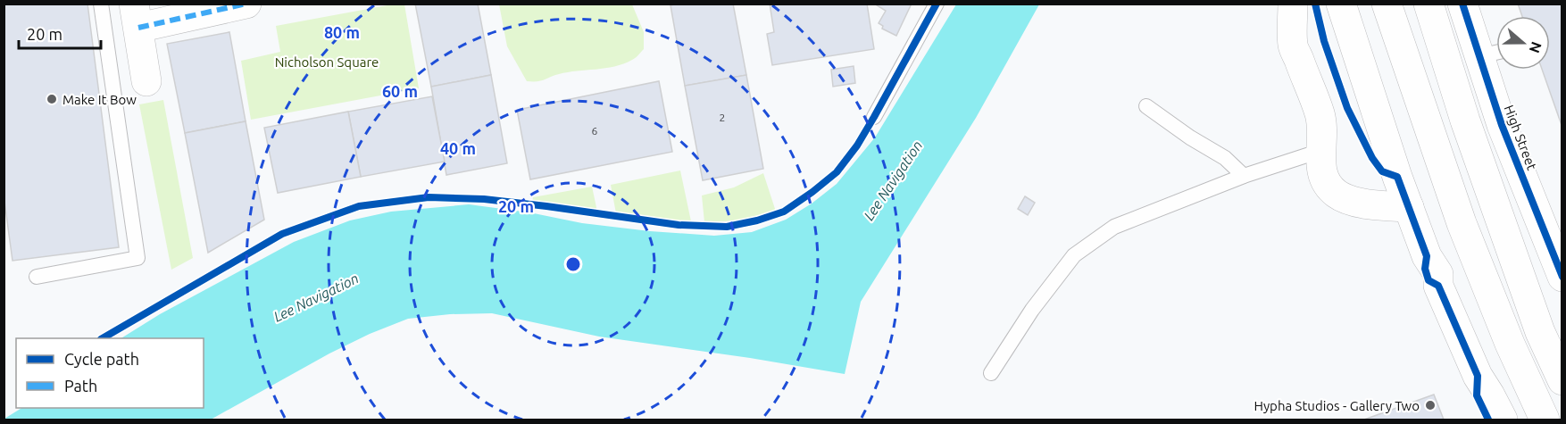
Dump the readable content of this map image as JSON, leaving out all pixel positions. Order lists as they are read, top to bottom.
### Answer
{
  "streets": {
    "main road": ["High Street"]
  },
  "water": ["Lee Navigation"],
  "parks": ["Nicholson Square"],
  "places": ["Make It Bow", "Hypha Studios - Gallery Two"],
  "house_numbers": ["2", "6"],
  "legend": ["Cycle path", "Path"],
  "scale_bar": "20 m",
  "north": "right",
  "rings": [
    "80 m",
    "60 m",
    "40 m",
    "20 m"
  ]
}
